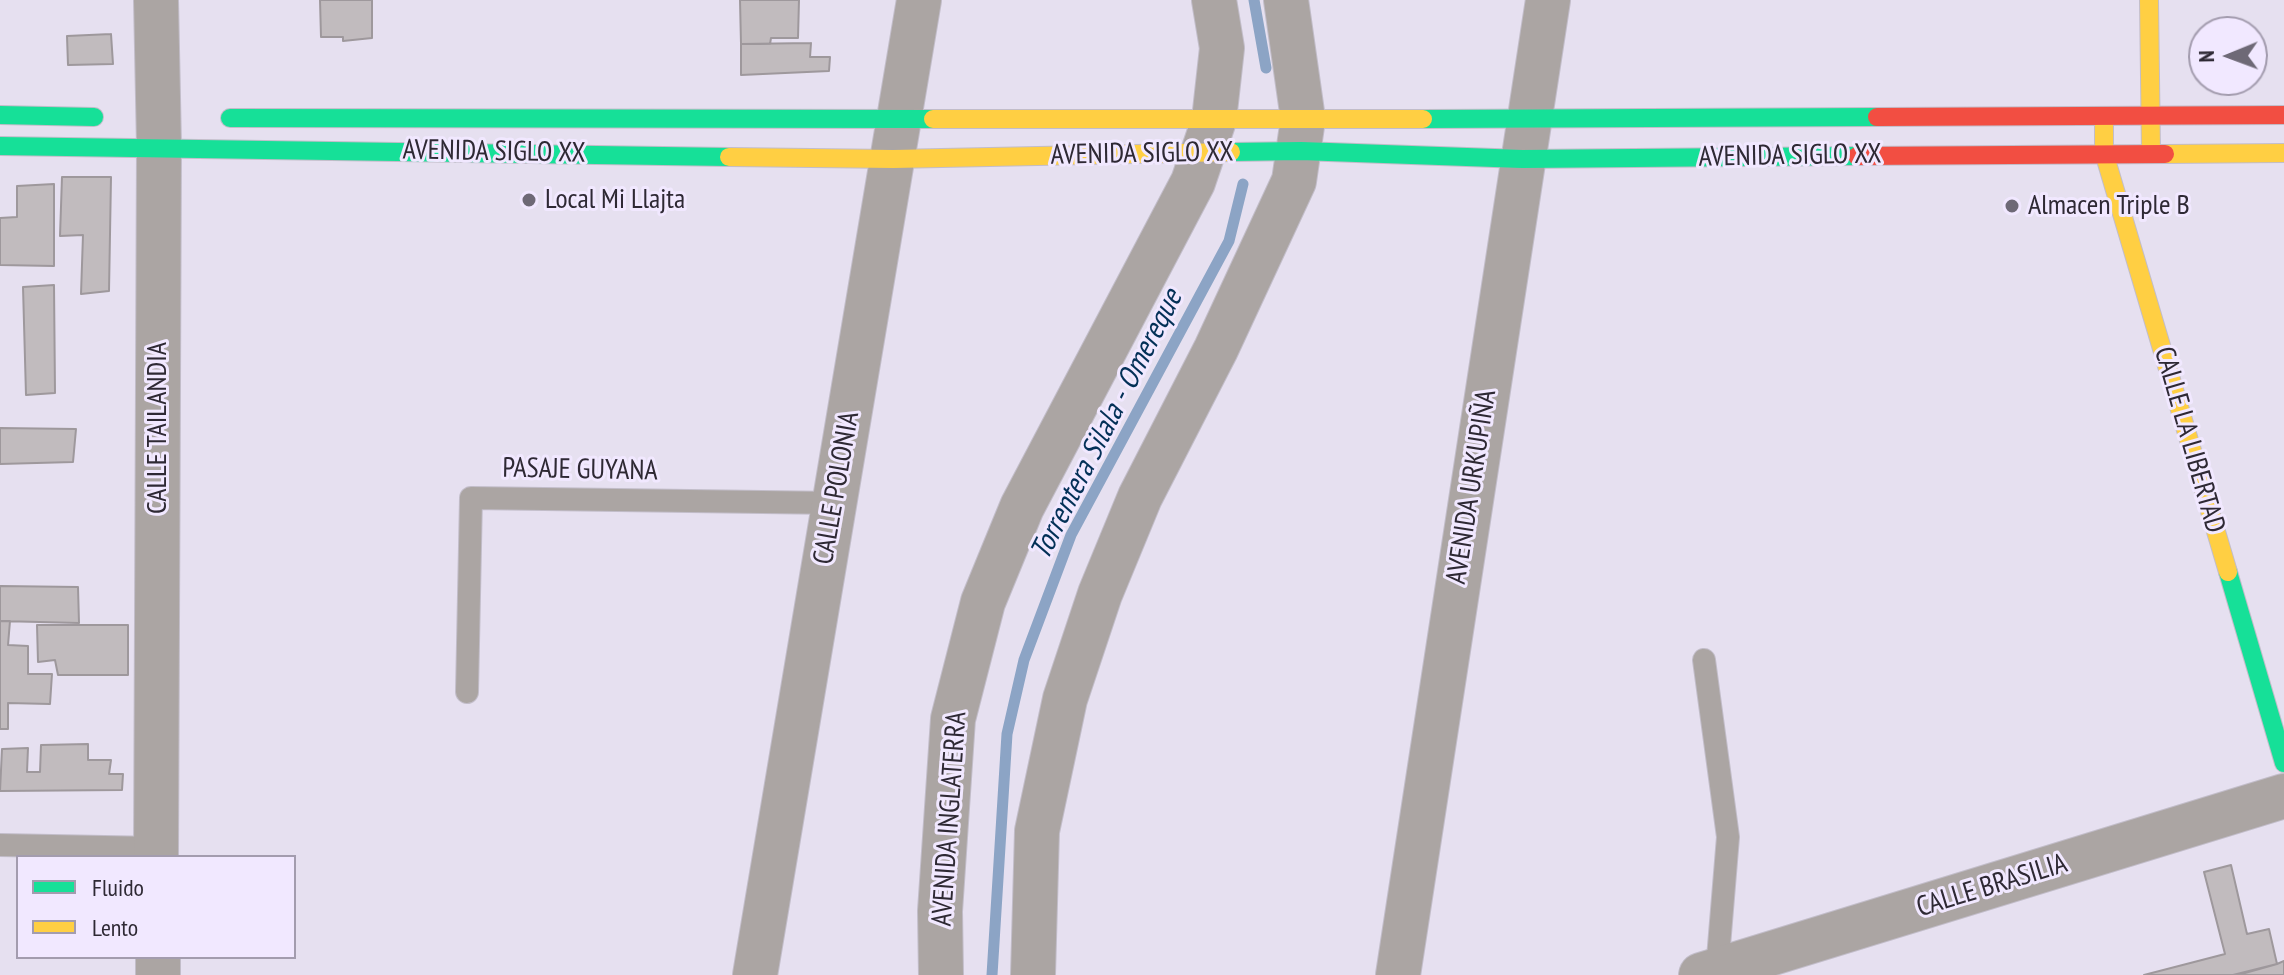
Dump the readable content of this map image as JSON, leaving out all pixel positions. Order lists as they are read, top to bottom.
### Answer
{
  "streets": {
    "main road": ["AVENIDA SIGLO XX", "CALLE LA LIBERTAD"],
    "street": [
      "CALLE TAILANDIA",
      "AVENIDA URKUPIÑA",
      "CALLE POLONIA",
      "AVENIDA INGLATERRA",
      "CALLE BRASILIA"
    ],
    "lane": ["PASAJE GUYANA"]
  },
  "crossings": [
    ["AVENIDA SIGLO XX", "CALLE TAILANDIA"],
    ["AVENIDA SIGLO XX", "CALLE LA LIBERTAD"],
    ["AVENIDA SIGLO XX", "AVENIDA URKUPIÑA"],
    ["AVENIDA SIGLO XX", "CALLE POLONIA"],
    ["AVENIDA SIGLO XX", "AVENIDA INGLATERRA"],
    ["PASAJE GUYANA", "CALLE POLONIA"]
  ],
  "water": ["Torrentera Silala - Omereque"],
  "places": ["Local Mi Llajta", "Almacen Triple B"],
  "legend": ["Fluido", "Lento"],
  "north": "left"
}
